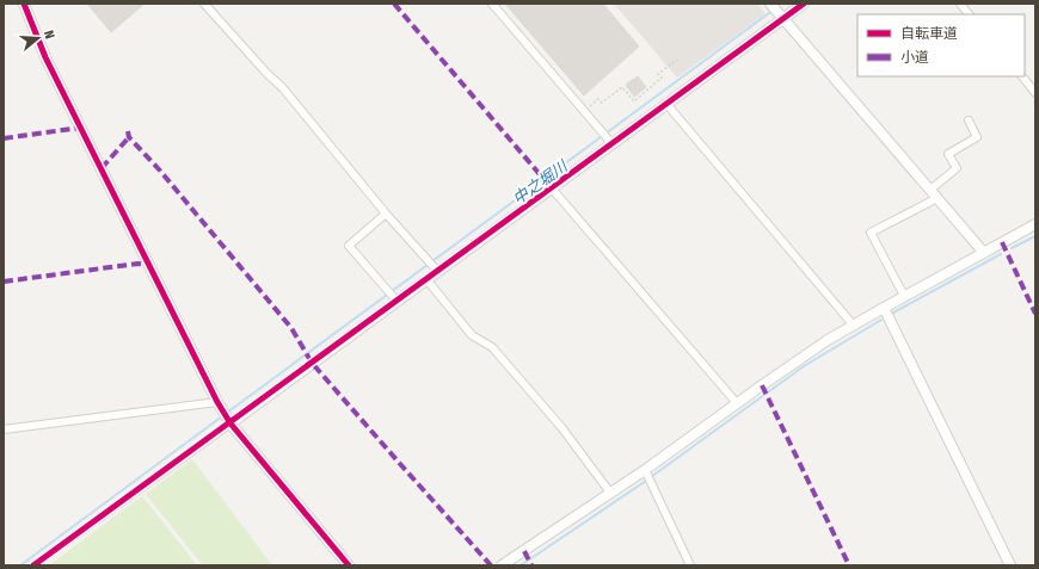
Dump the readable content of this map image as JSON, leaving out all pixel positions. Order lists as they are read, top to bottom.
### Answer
{
  "water": ["中之堀川"],
  "legend": ["自転車道", "小道"],
  "north": "right"
}
